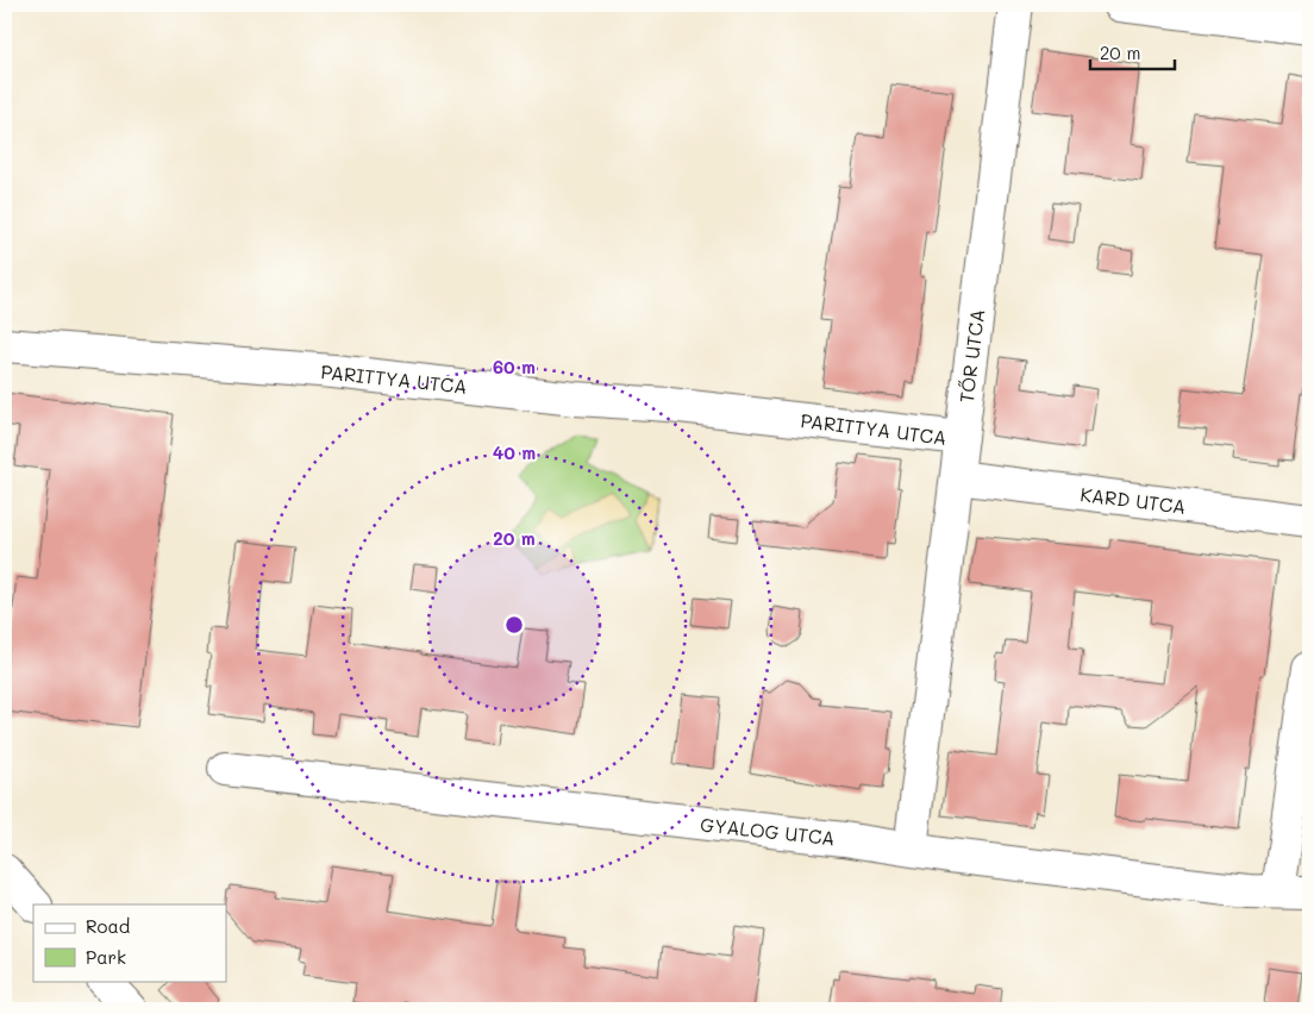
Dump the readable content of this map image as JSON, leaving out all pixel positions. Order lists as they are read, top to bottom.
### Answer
{
  "streets": {
    "street": [
      "TŐR UTCA",
      "PARITTYA UTCA",
      "KARD UTCA",
      "GYALOG UTCA"
    ]
  },
  "crossings": [
    ["TŐR UTCA", "PARITTYA UTCA"],
    ["TŐR UTCA", "KARD UTCA"],
    ["TŐR UTCA", "GYALOG UTCA"]
  ],
  "legend": ["Road", "Park"],
  "scale_bar": "20 m",
  "rings": ["60 m", "40 m", "20 m"]
}
